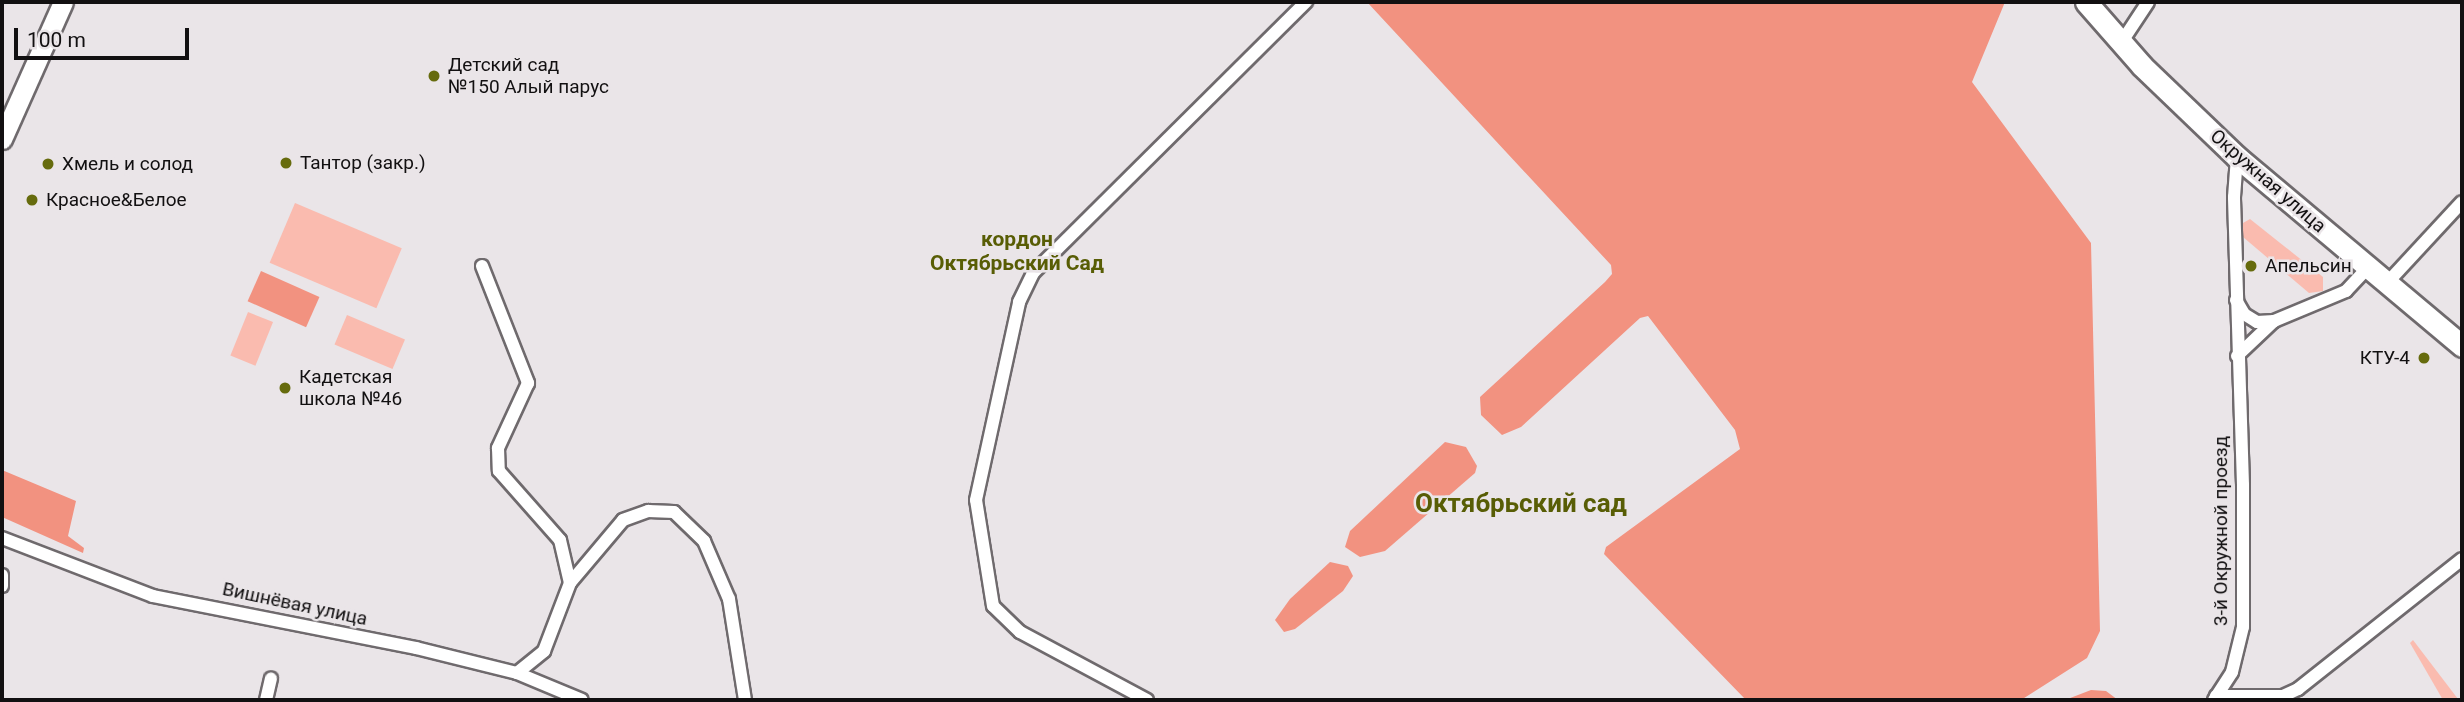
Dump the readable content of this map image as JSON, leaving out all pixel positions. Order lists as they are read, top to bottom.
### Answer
{
  "streets": {
    "main road": ["Окружная улица"],
    "street": ["3-й Окружной проезд", "Вишнёвая улица"]
  },
  "crossings": [
    ["Окружная улица", "3-й Окружной проезд"]
  ],
  "districts": ["кордон Октябрьский Сад", "Октябрьский сад"],
  "places": [
    "Детский сад №150 Алый парус",
    "Тантор (закр.)",
    "Хмель и солод",
    "Красное&Белое",
    "Апельсин",
    "КТУ-4",
    "Кадетская школа №46"
  ],
  "scale_bar": "100 m"
}
